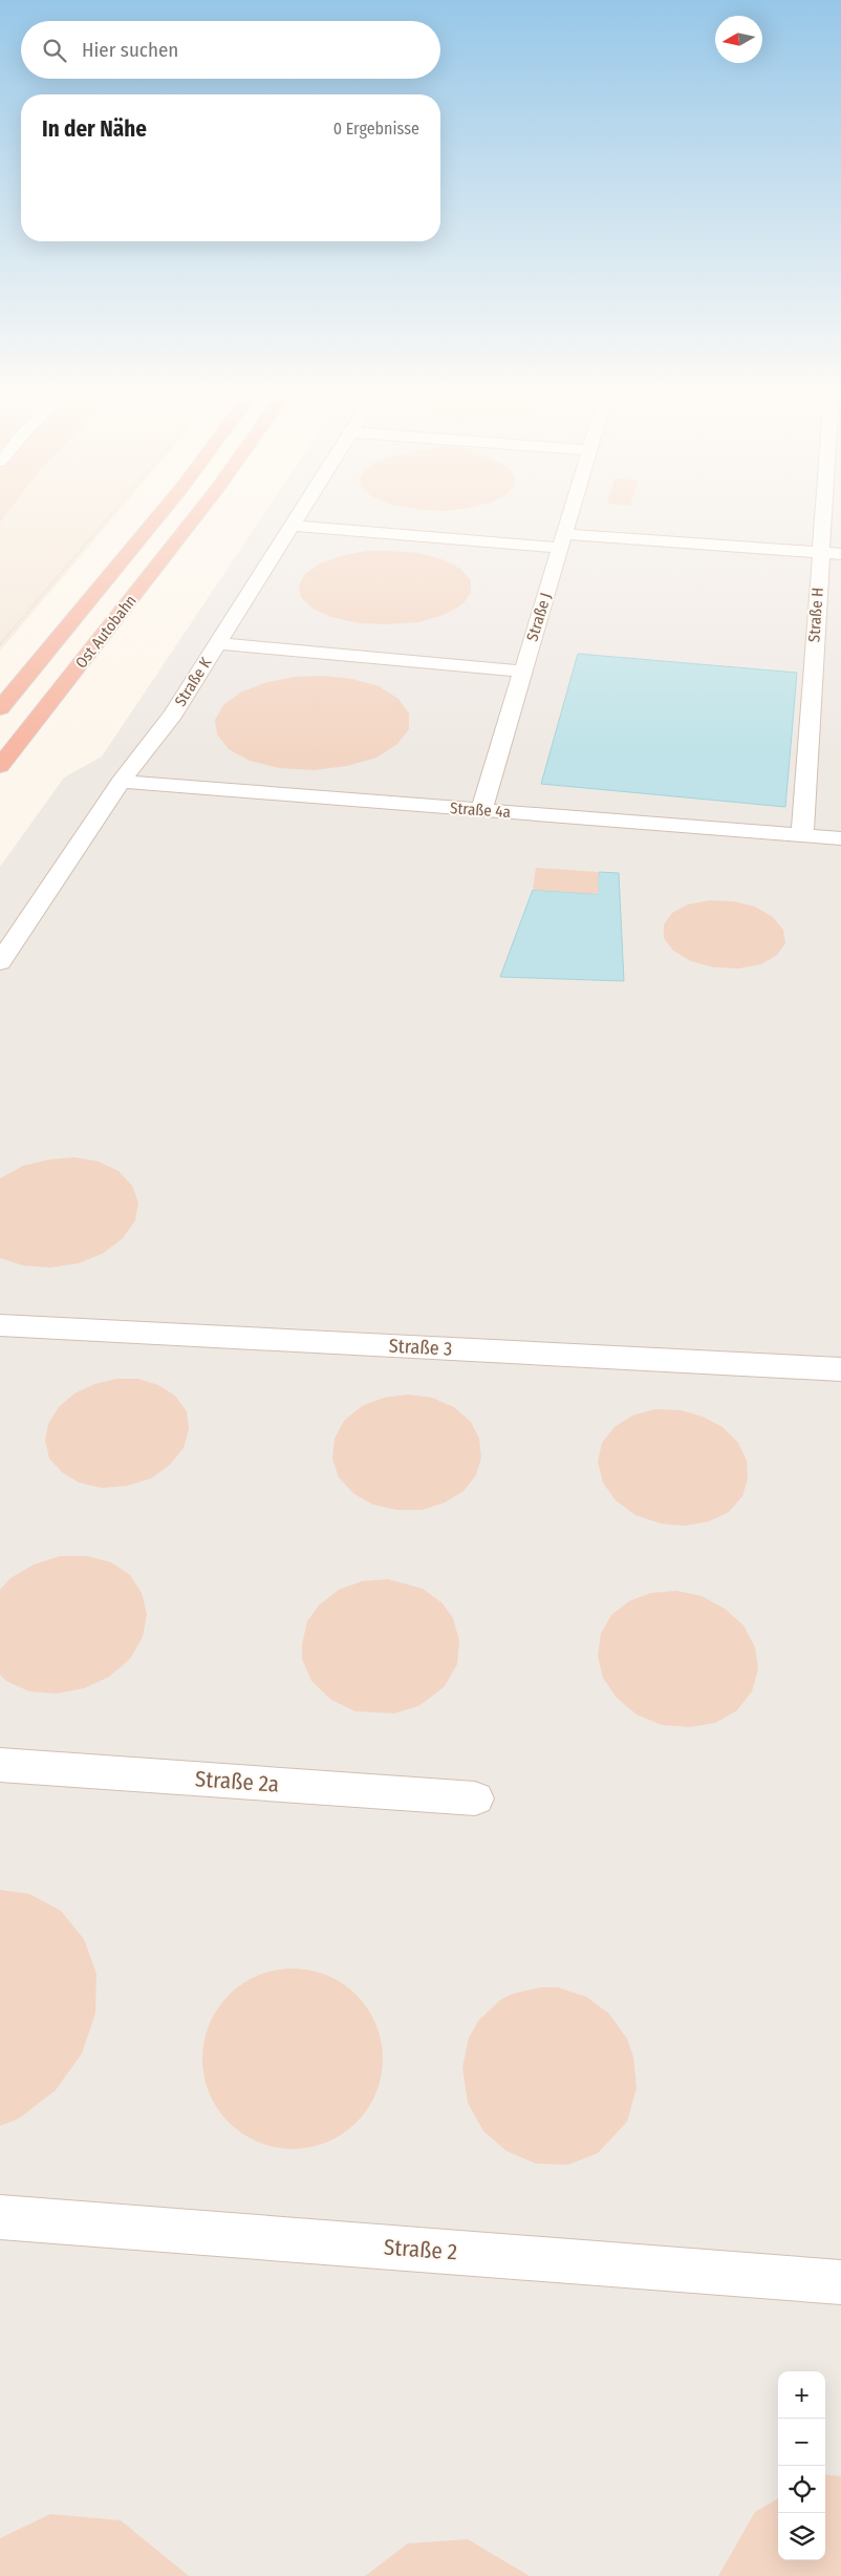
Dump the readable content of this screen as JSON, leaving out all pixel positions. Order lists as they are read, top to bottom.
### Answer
{
  "streets": {
    "highway": ["Ost Autobahn"],
    "street": [
      "Straße H",
      "Straße J",
      "Straße K",
      "Straße 4a",
      "Straße 3",
      "Straße 2a",
      "Straße 2"
    ]
  },
  "crossings": [
    ["Straße H", "Straße 4a"],
    ["Straße J", "Straße 4a"],
    ["Straße K", "Straße 4a"]
  ],
  "north": "left",
  "page": {
    "search": "Hier suchen",
    "heading": ["In der Nähe", "0 Ergebnisse"],
    "map_buttons": ["+", "−"]
  }
}
